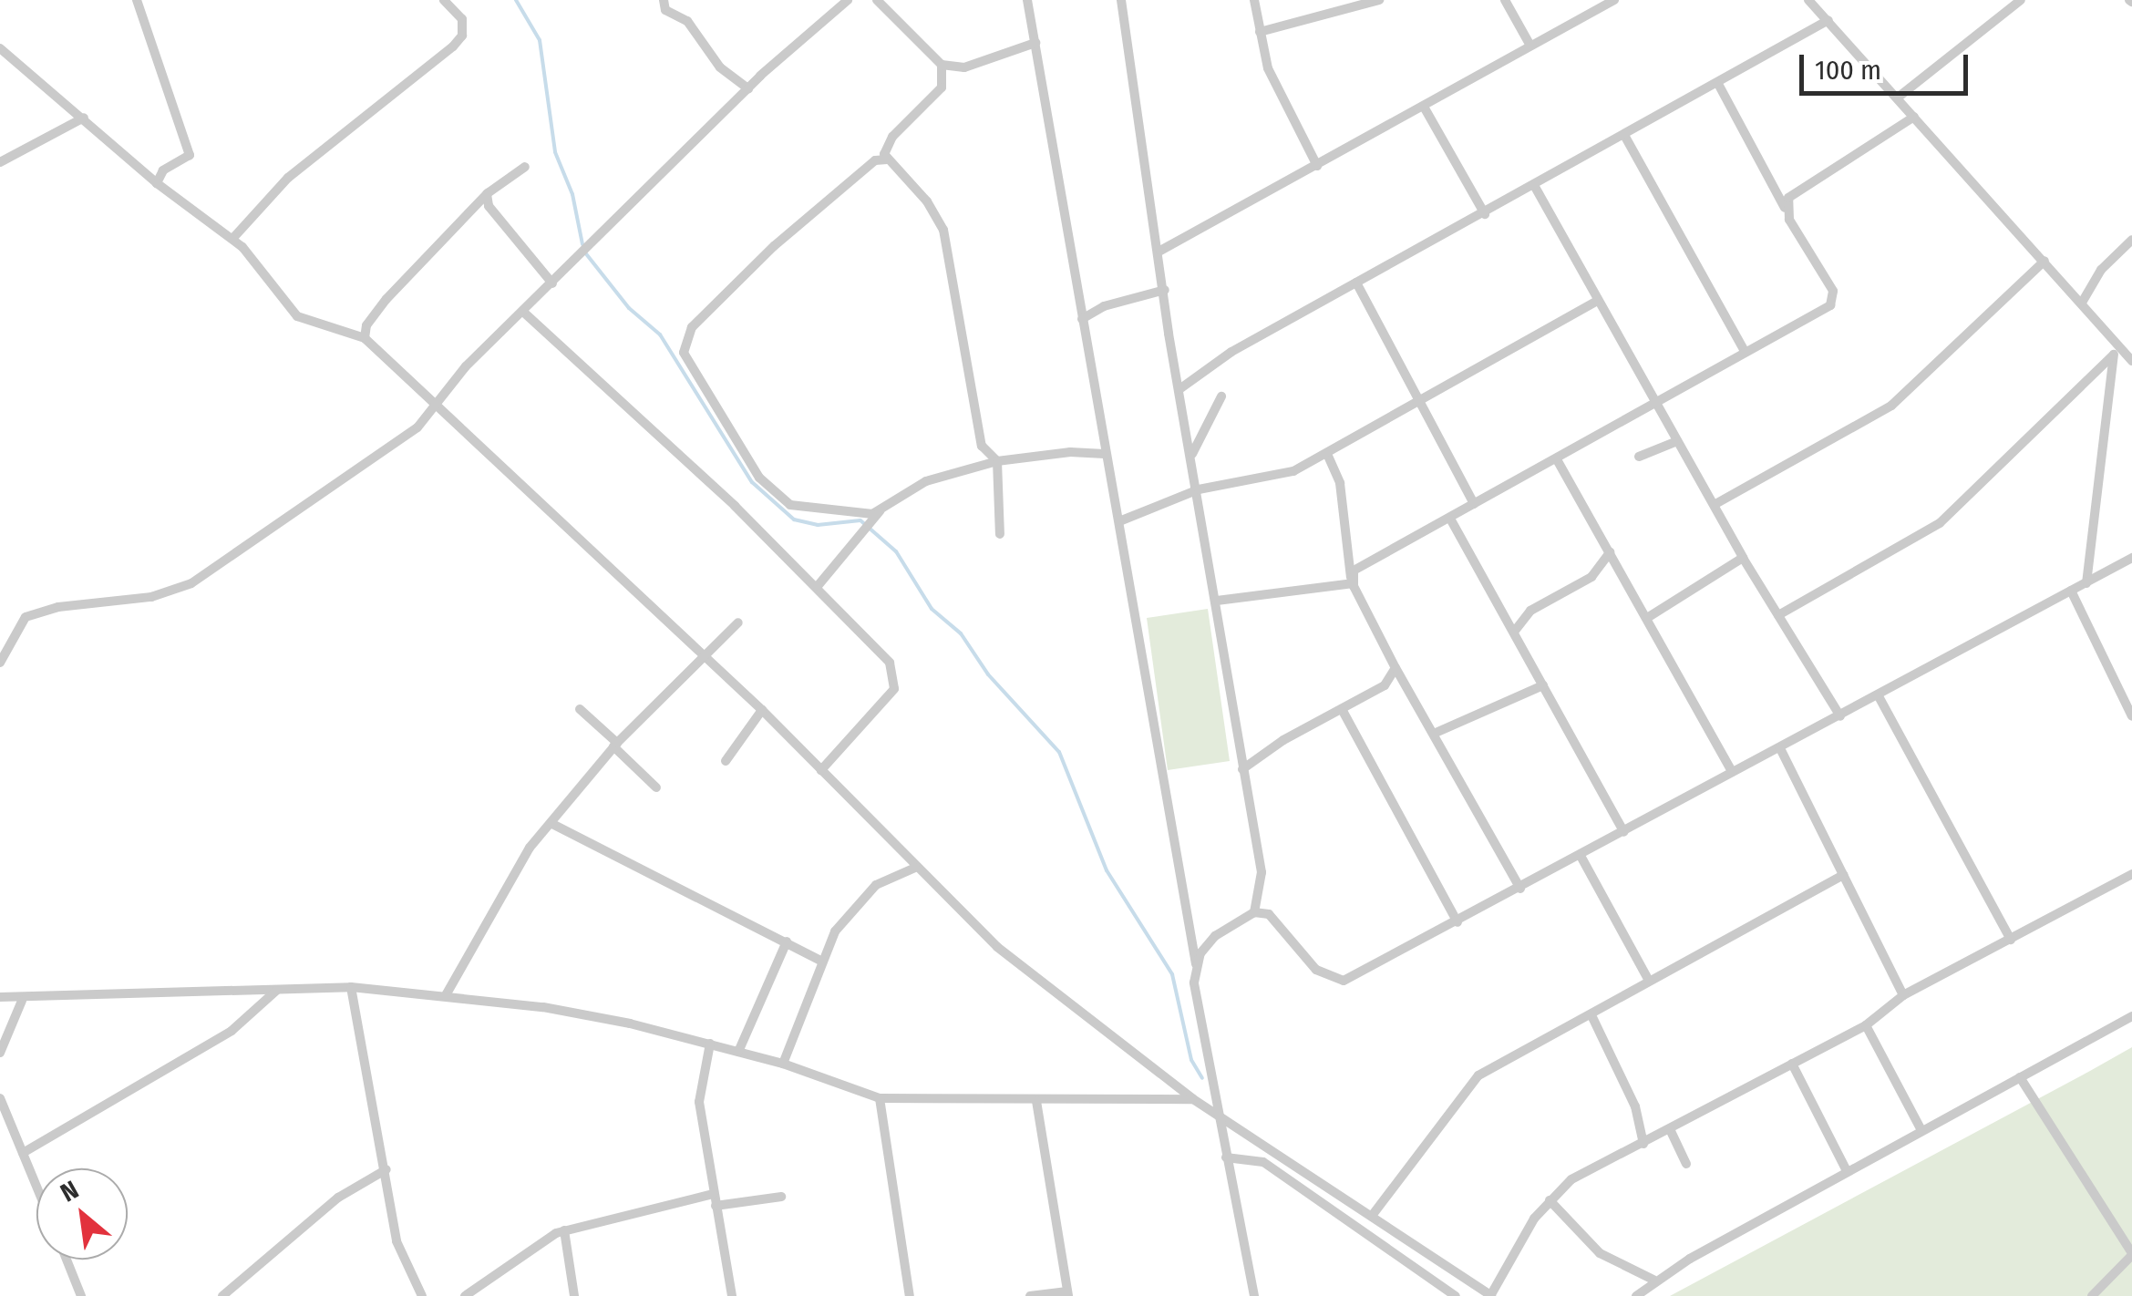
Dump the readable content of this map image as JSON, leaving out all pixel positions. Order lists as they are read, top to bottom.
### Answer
{
  "scale_bar": "100 m",
  "north": "top left"
}
